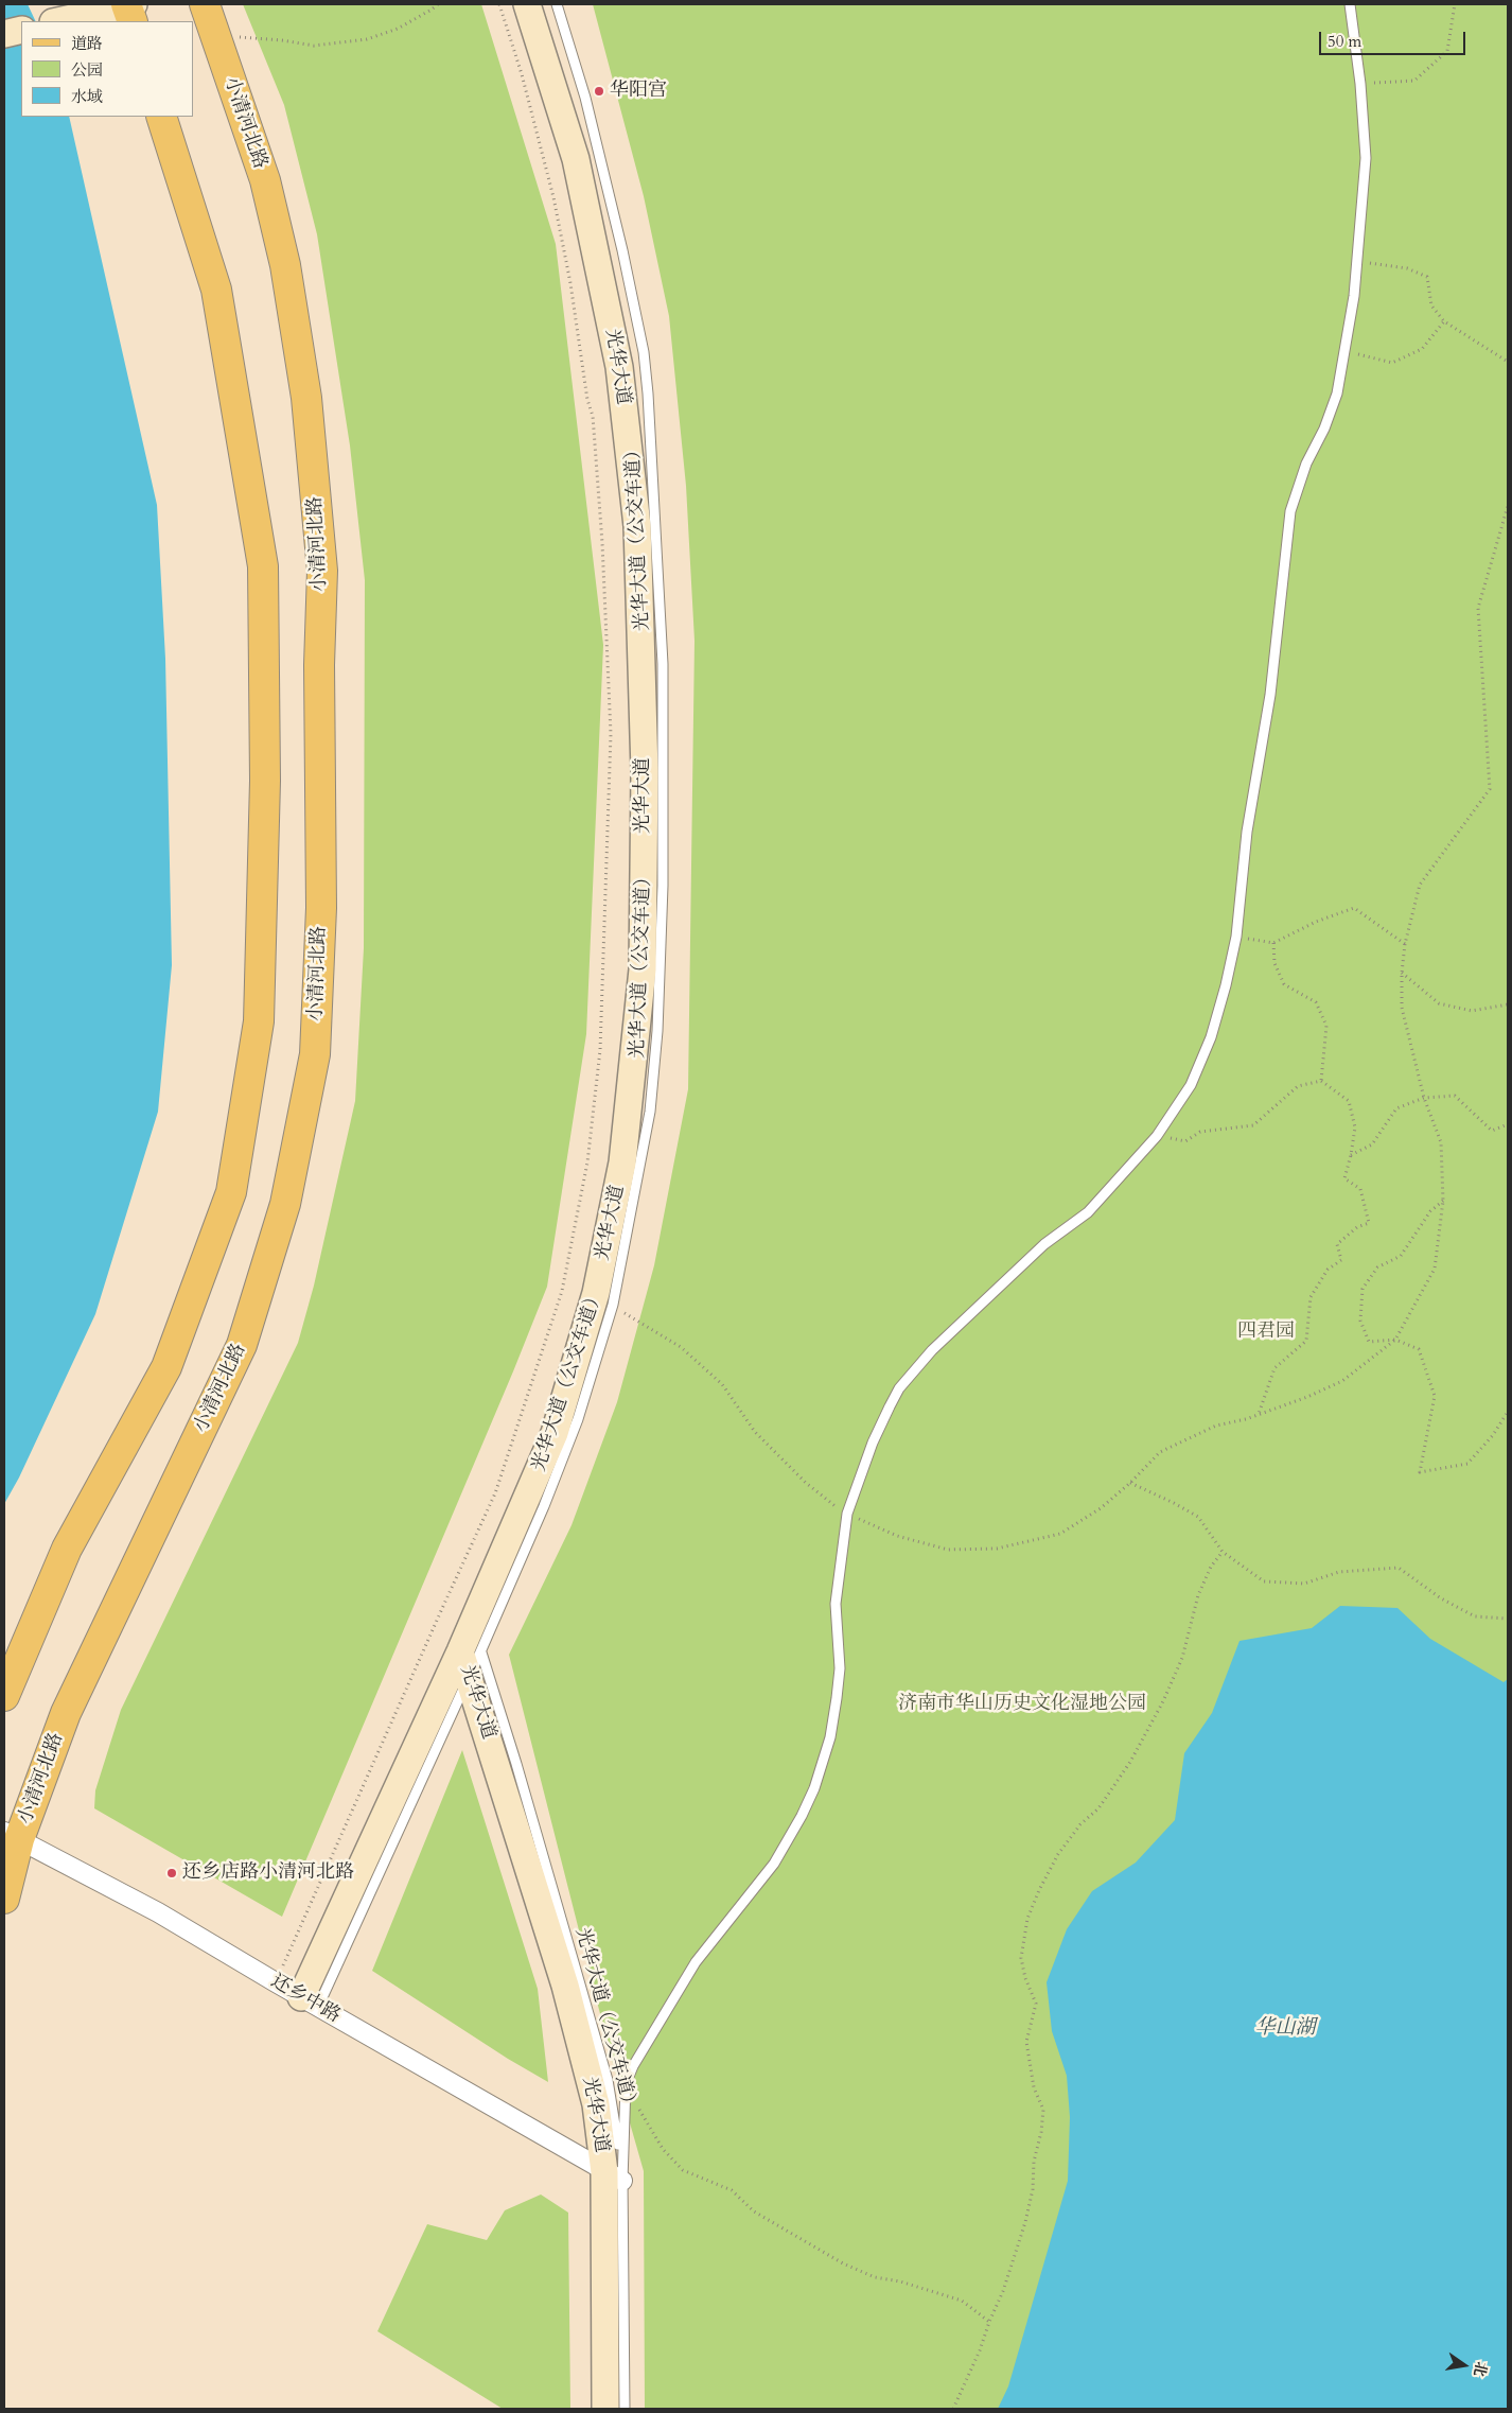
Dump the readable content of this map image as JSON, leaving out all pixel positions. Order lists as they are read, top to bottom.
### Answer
{
  "streets": {
    "main road": ["小清河北路", "光华大道"],
    "street": ["还乡中路"],
    "lane": ["光华大道（公交车道）"]
  },
  "crossings": [
    ["小清河北路", "还乡中路"],
    ["光华大道", "光华大道（公交车道）"],
    ["光华大道", "还乡中路"],
    ["光华大道（公交车道）", "还乡中路"]
  ],
  "water": ["华山湖"],
  "parks": ["四君园", "济南市华山历史文化湿地公园"],
  "places": ["华阳宫", "还乡店路小清河北路"],
  "legend": ["道路", "公园", "水域"],
  "scale_bar": "50 m",
  "north": "right"
}
